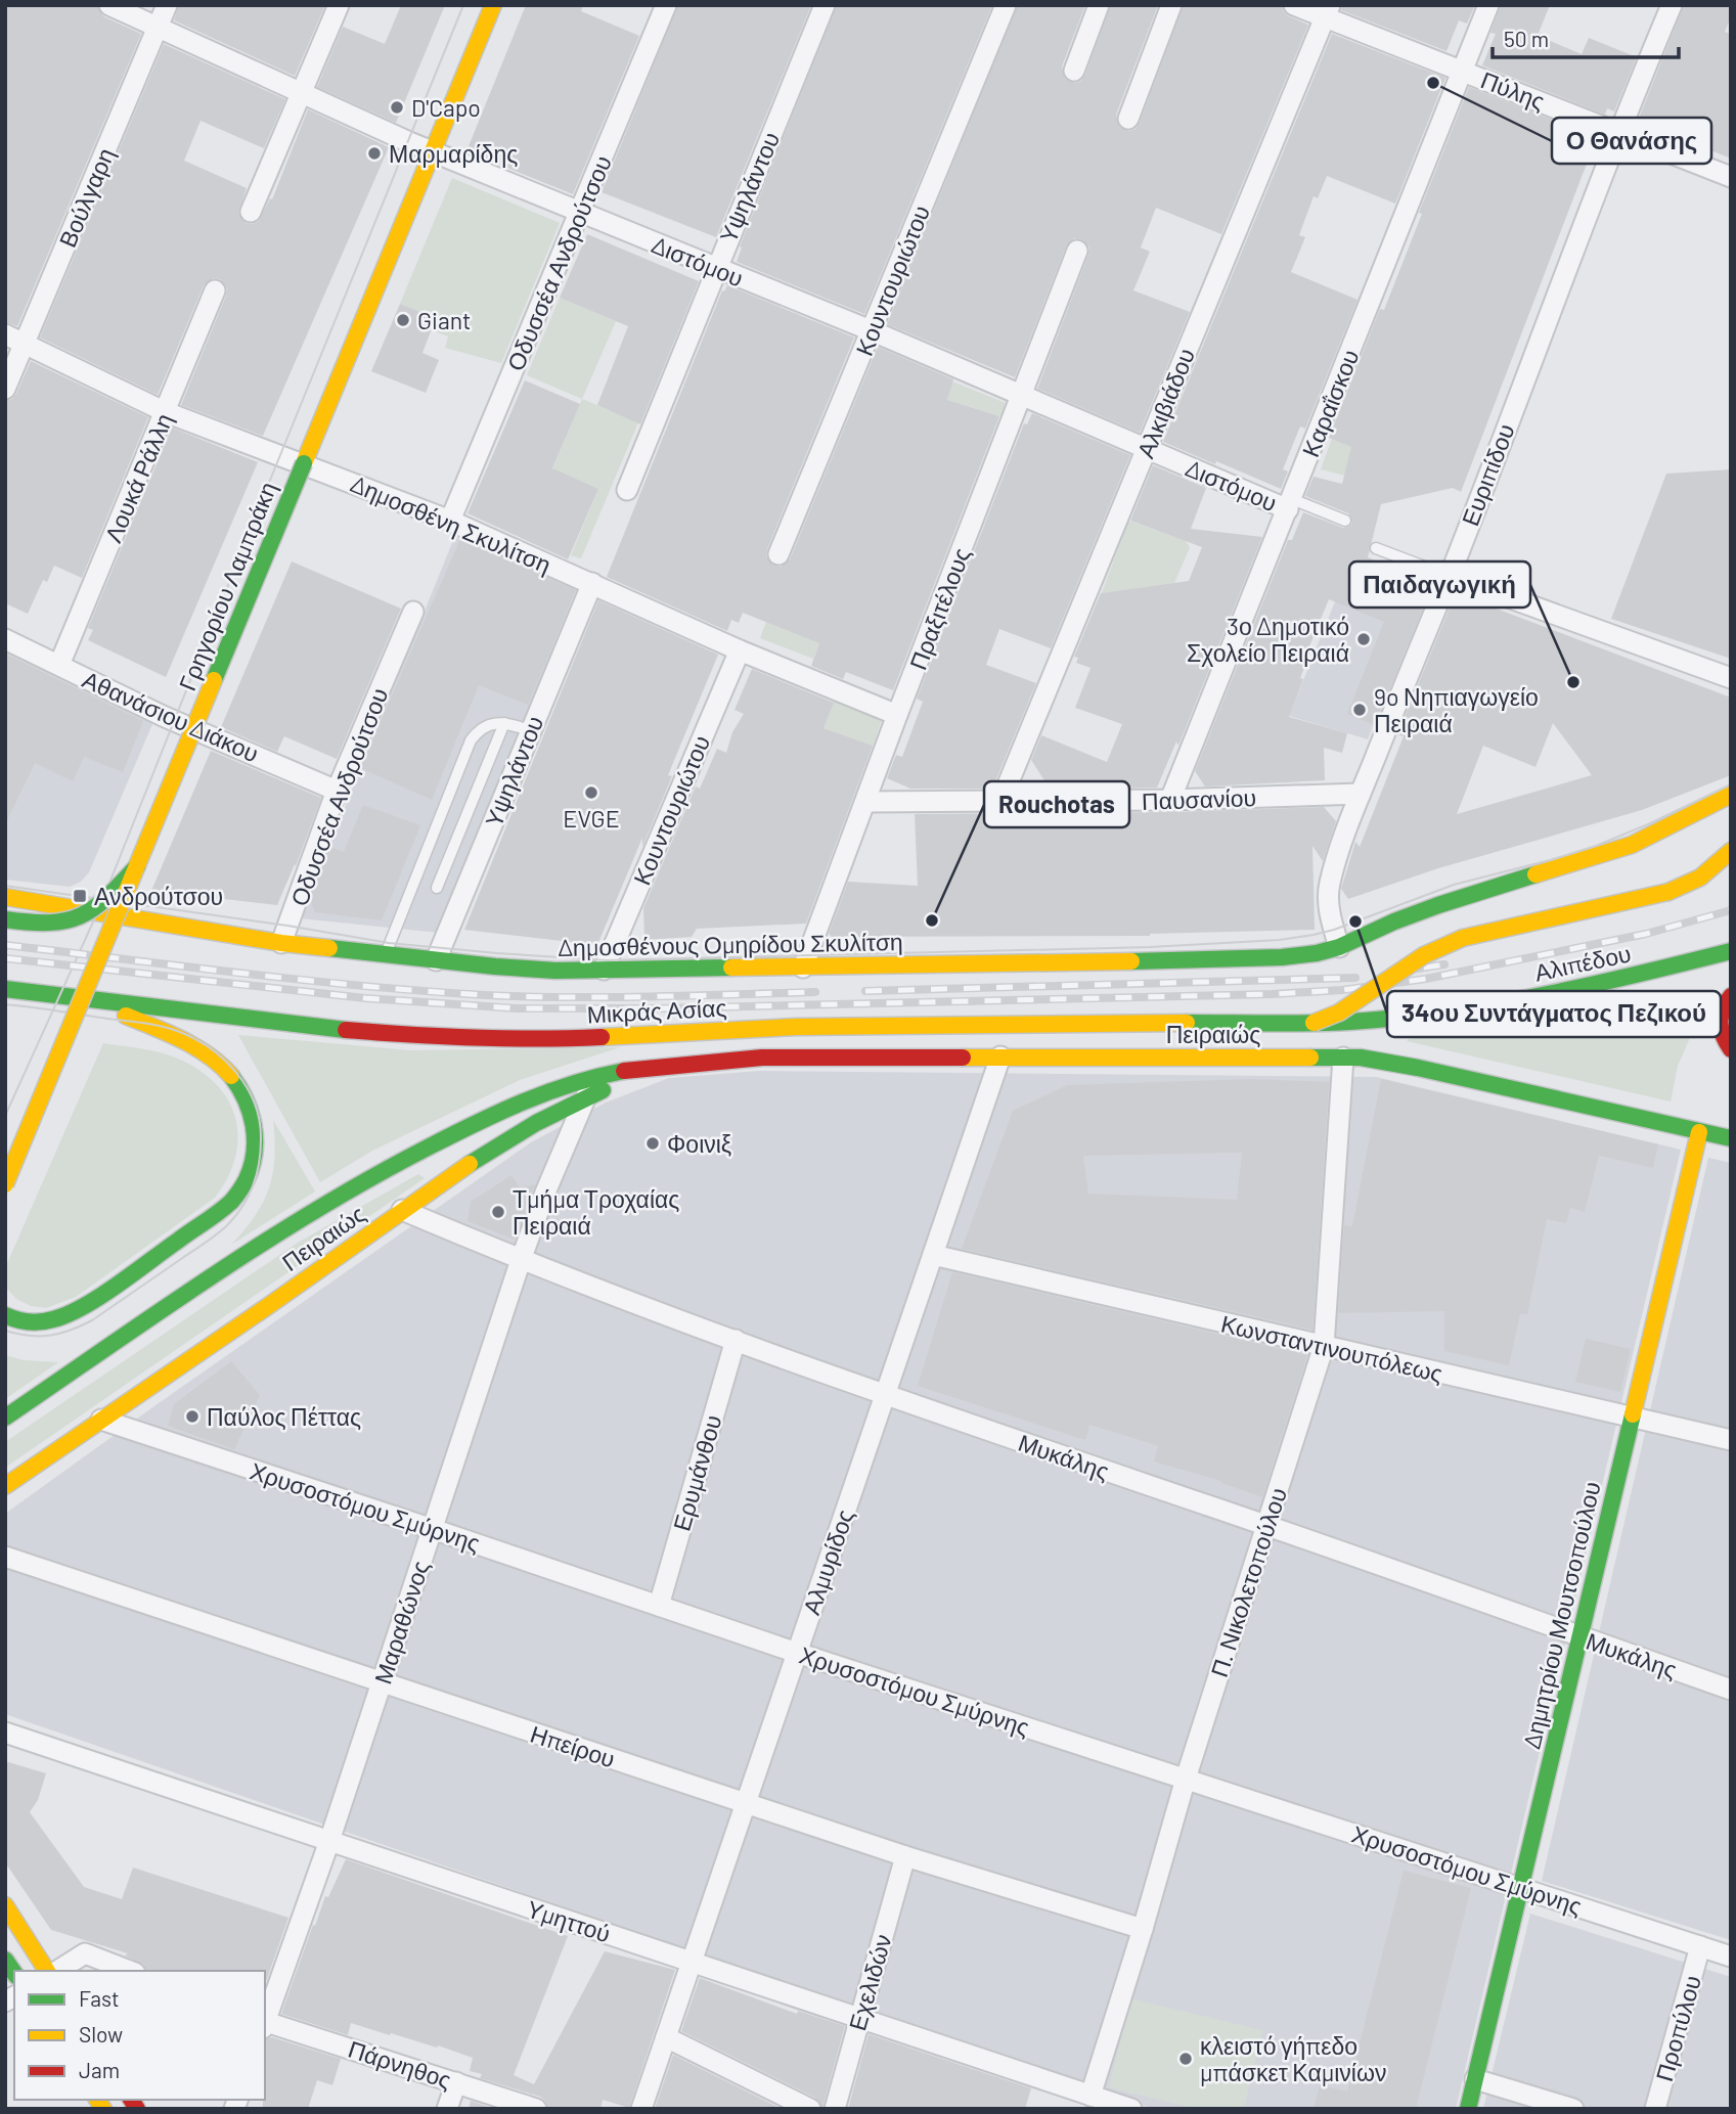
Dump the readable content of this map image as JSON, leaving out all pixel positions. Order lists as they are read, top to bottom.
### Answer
{
  "streets": {
    "main road": [
      "Γρηγορίου Λαμπράκη",
      "Δημοσθένους Ομηρίδου Σκυλίτση",
      "Αλιπέδου",
      "Μικράς Ασίας",
      "Πειραιώς",
      "Δημητρίου Μουτσοπούλου"
    ],
    "street": [
      "Πύλης",
      "Υψηλάντου",
      "Βούλγαρη",
      "Διστόμου",
      "Οδυσσέα Ανδρούτσου",
      "Κουντουριώτου",
      "Αλκιβιάδου",
      "Καραΐσκου",
      "Ευριπίδου",
      "Λουκά Ράλλη",
      "Δημοσθένη Σκυλίτση",
      "Πραξιτέλους",
      "Αθανάσιου Διάκου",
      "Παυσανίου",
      "Κωνσταντινουπόλεως",
      "Μυκάλης",
      "Ερυμάνθου",
      "Χρυσοστόμου Σμύρνης",
      "Αλμυρίδος",
      "Π. Νικολετοπούλου",
      "Μαραθώνος",
      "Ηπείρου",
      "Υμηττού",
      "Εχελιδών",
      "Προπύλου",
      "Πάρνηθος"
    ]
  },
  "crossings": [
    ["Πύλης", "Αλκιβιάδου"],
    ["Πύλης", "Καραΐσκου"],
    ["Πύλης", "Ευριπίδου"],
    ["Υψηλάντου", "Διστόμου"],
    ["Υψηλάντου", "Δημοσθένη Σκυλίτση"],
    ["Υψηλάντου", "Δημοσθένους Ομηρίδου Σκυλίτση"],
    ["Βούλγαρη", "Διστόμου"],
    ["Βούλγαρη", "Δημοσθένη Σκυλίτση"],
    ["Διστόμου", "Οδυσσέα Ανδρούτσου"],
    ["Διστόμου", "Κουντουριώτου"],
    ["Διστόμου", "Αλκιβιάδου"],
    ["Διστόμου", "Καραΐσκου"],
    ["Διστόμου", "Γρηγορίου Λαμπράκη"],
    ["Διστόμου", "Πραξιτέλους"],
    ["Οδυσσέα Ανδρούτσου", "Δημοσθένη Σκυλίτση"],
    ["Οδυσσέα Ανδρούτσου", "Αθανάσιου Διάκου"],
    ["Οδυσσέα Ανδρούτσου", "Δημοσθένους Ομηρίδου Σκυλίτση"],
    ["Κουντουριώτου", "Δημοσθένη Σκυλίτση"],
    ["Κουντουριώτου", "Δημοσθένους Ομηρίδου Σκυλίτση"],
    ["Αλκιβιάδου", "Παυσανίου"],
    ["Καραΐσκου", "Παυσανίου"],
    ["Ευριπίδου", "Παυσανίου"],
    ["Ευριπίδου", "Δημοσθένους Ομηρίδου Σκυλίτση"],
    ["Λουκά Ράλλη", "Δημοσθένη Σκυλίτση"],
    ["Λουκά Ράλλη", "Αθανάσιου Διάκου"],
    ["Δημοσθένη Σκυλίτση", "Γρηγορίου Λαμπράκη"],
    ["Δημοσθένη Σκυλίτση", "Πραξιτέλους"],
    ["Πραξιτέλους", "Παυσανίου"],
    ["Πραξιτέλους", "Δημοσθένους Ομηρίδου Σκυλίτση"],
    ["Αλιπέδου", "Μικράς Ασίας"],
    ["Πειραιώς", "Μυκάλης"],
    ["Πειραιώς", "Χρυσοστόμου Σμύρνης"],
    ["Πειραιώς", "Αλμυρίδος"],
    ["Πειραιώς", "Π. Νικολετοπούλου"],
    ["Πειραιώς", "Δημητρίου Μουτσοπούλου"],
    ["Πειραιώς", "Μαραθώνος"],
    ["Κωνσταντινουπόλεως", "Αλμυρίδος"],
    ["Κωνσταντινουπόλεως", "Π. Νικολετοπούλου"],
    ["Κωνσταντινουπόλεως", "Δημητρίου Μουτσοπούλου"],
    ["Μυκάλης", "Ερυμάνθου"],
    ["Μυκάλης", "Αλμυρίδος"],
    ["Μυκάλης", "Π. Νικολετοπούλου"],
    ["Μυκάλης", "Δημητρίου Μουτσοπούλου"],
    ["Μυκάλης", "Μαραθώνος"],
    ["Ερυμάνθου", "Χρυσοστόμου Σμύρνης"],
    ["Χρυσοστόμου Σμύρνης", "Αλμυρίδος"],
    ["Χρυσοστόμου Σμύρνης", "Π. Νικολετοπούλου"],
    ["Χρυσοστόμου Σμύρνης", "Δημητρίου Μουτσοπούλου"],
    ["Χρυσοστόμου Σμύρνης", "Μαραθώνος"],
    ["Χρυσοστόμου Σμύρνης", "Προπύλου"],
    ["Αλμυρίδος", "Ηπείρου"],
    ["Αλμυρίδος", "Υμηττού"],
    ["Π. Νικολετοπούλου", "Ηπείρου"],
    ["Π. Νικολετοπούλου", "Υμηττού"],
    ["Μαραθώνος", "Ηπείρου"],
    ["Μαραθώνος", "Υμηττού"],
    ["Ηπείρου", "Εχελιδών"],
    ["Υμηττού", "Εχελιδών"]
  ],
  "places": {
    "other": [
      "Ο Θανάσης",
      "D'Capo",
      "Μαρμαρίδης",
      "Giant",
      "3ο Δημοτικό Σχολείο Πειραιά",
      "Παιδαγωγική",
      "9o Νηπιαγωγείο Πειραιά",
      "EVGE",
      "Rouchotas",
      "34ου Συντάγματος Πεζικού",
      "Φοινιξ",
      "Τμήμα Τροχαίας Πειραιά",
      "Παύλος Πέττας",
      "κλειστό γήπεδο μπάσκετ Καμινίων"
    ],
    "transit": ["Ανδρούτσου"]
  },
  "legend": ["Fast", "Slow", "Jam"],
  "scale_bar": "50 m"
}
